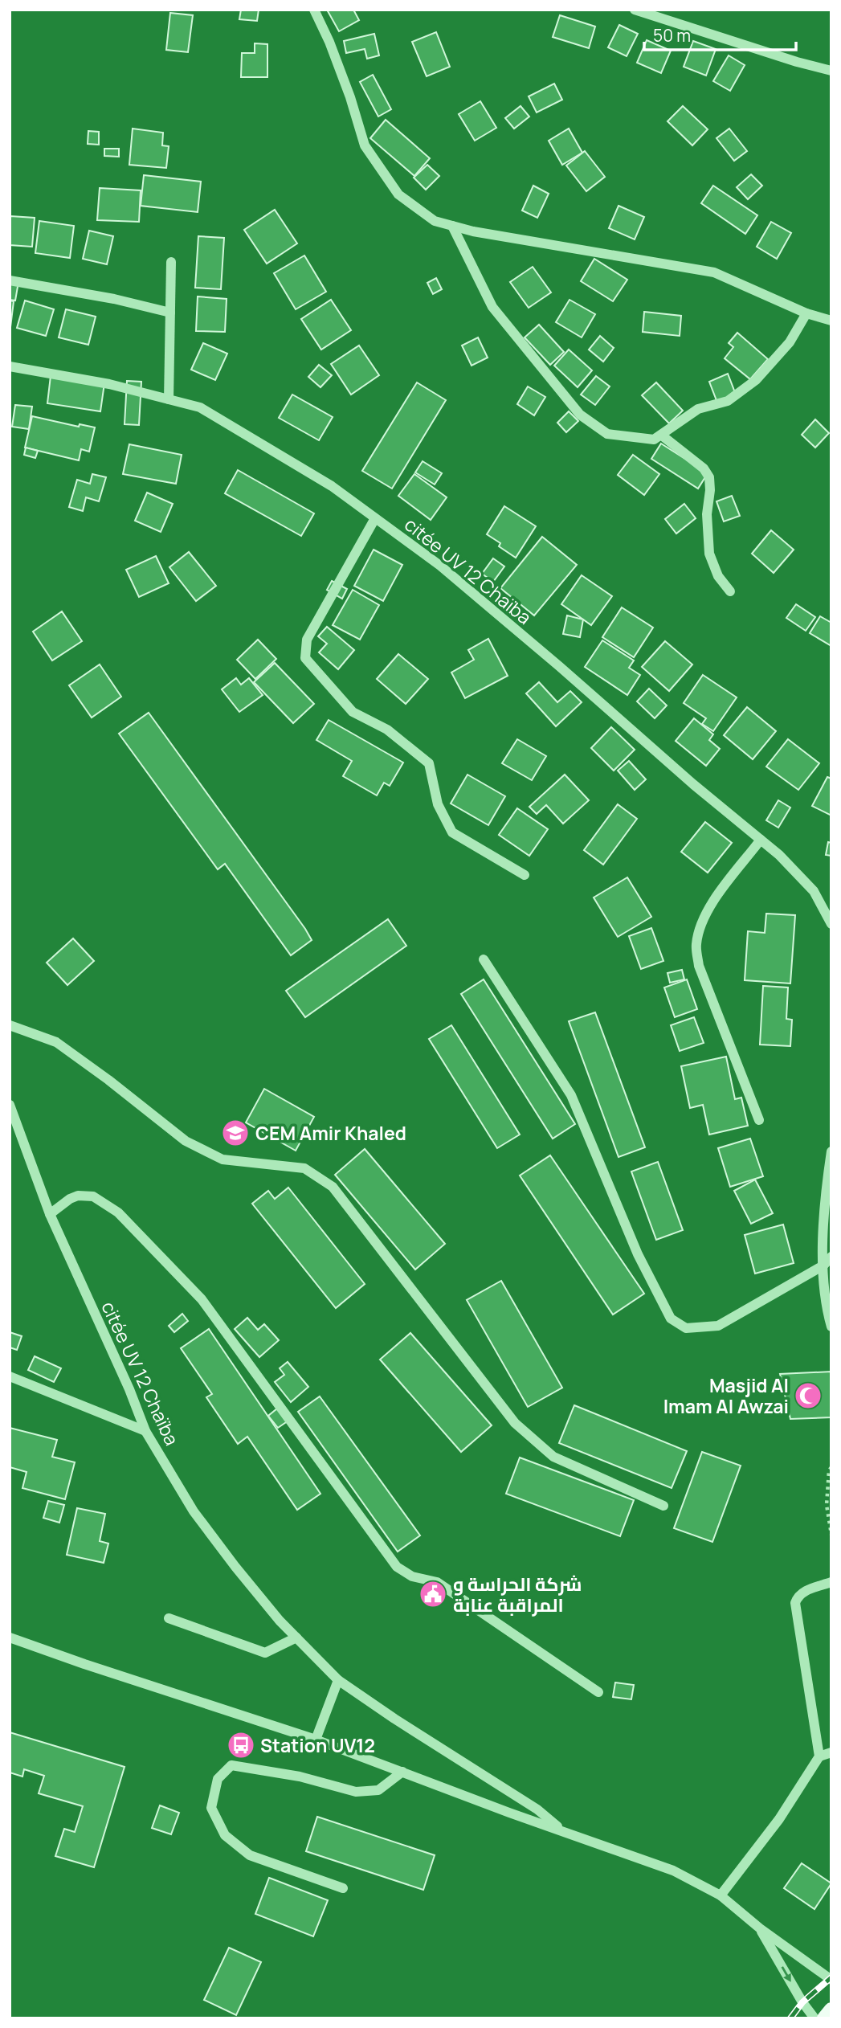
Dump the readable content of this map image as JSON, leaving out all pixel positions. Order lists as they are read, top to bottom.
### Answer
{
  "streets": {
    "street": ["citée UV 12 Chaïba"]
  },
  "places": {
    "school or university": ["CEM Amir Khaled"],
    "mosque": ["Masjid Al Imam Al Awzai"],
    "public building": ["شركة الحراسة و المراقبة عنابة"],
    "bus stop": ["Station UV12"]
  },
  "scale_bar": "50 m"
}
